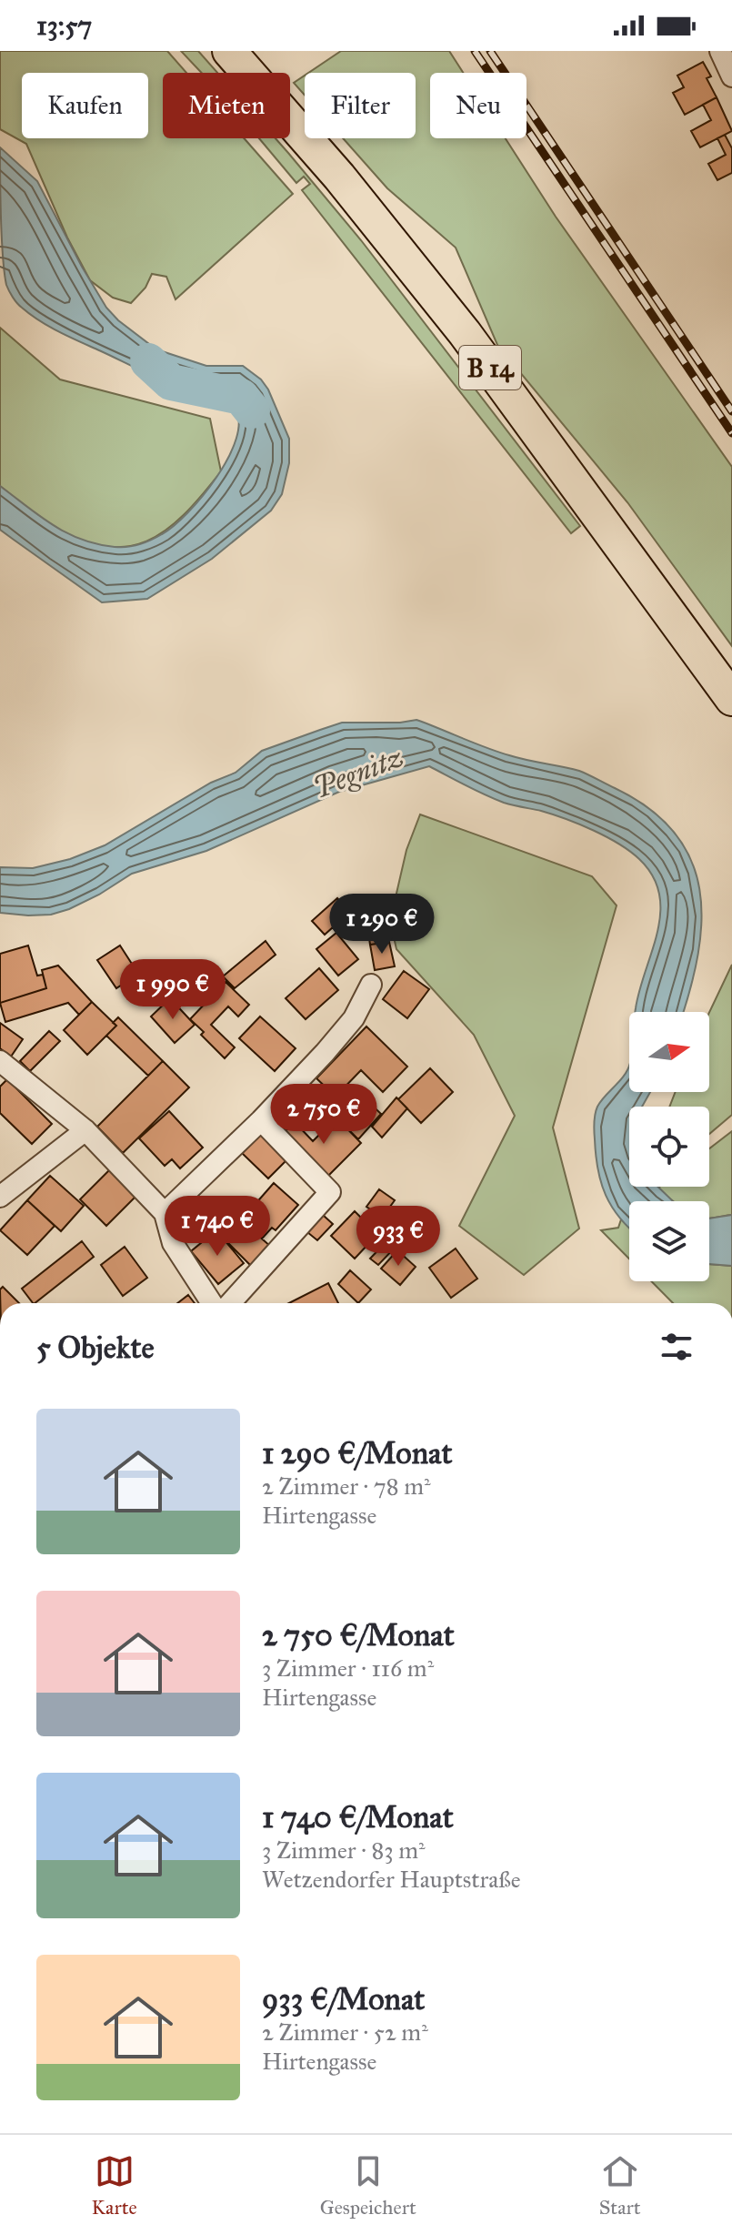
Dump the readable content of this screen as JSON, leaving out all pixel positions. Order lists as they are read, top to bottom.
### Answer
{
  "streets": {
    "main road": ["B 14"]
  },
  "water": ["Pegnitz"],
  "north": "right",
  "page": {
    "status": "13:57",
    "chip": [
      "Kaufen",
      "Mieten",
      "Filter",
      "Neu"
    ],
    "price": [
      "1 290 €",
      "1 990 €",
      "2 750 €",
      "1 740 €",
      "933 €"
    ],
    "heading": "5 Objekte",
    "list": [
      {
        "name": "1 290 €/Monat",
        "note": "2 Zimmer · 78 m² · Hirtengasse"
      },
      {
        "name": "2 750 €/Monat",
        "note": "3 Zimmer · 116 m² · Hirtengasse"
      },
      {
        "name": "1 740 €/Monat",
        "note": "3 Zimmer · 83 m² · Wetzendorfer Hauptstraße"
      },
      {
        "name": "933 €/Monat",
        "note": "2 Zimmer · 52 m² · Hirtengasse"
      }
    ],
    "tabs": ["Karte", "Gespeichert", "Start"]
  }
}
